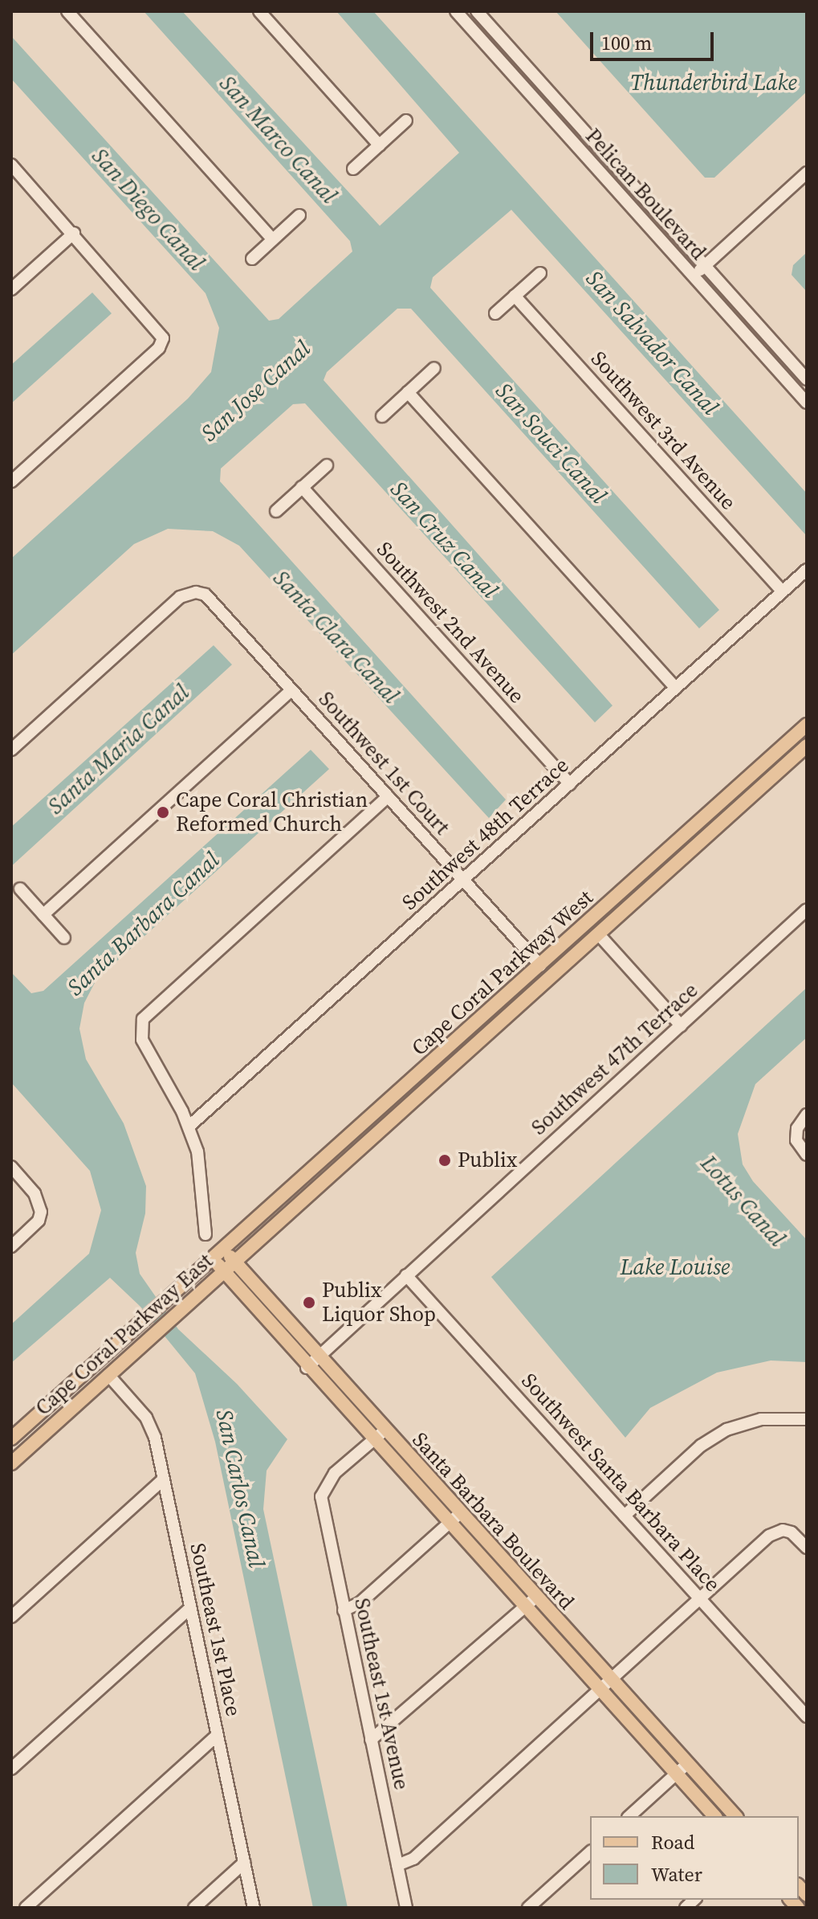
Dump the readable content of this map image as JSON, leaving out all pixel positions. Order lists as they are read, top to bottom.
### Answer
{
  "streets": {
    "main road": ["Cape Coral Parkway West", "Cape Coral Parkway East", "Santa Barbara Boulevard"],
    "street": [
      "Pelican Boulevard",
      "Southwest 3rd Avenue",
      "Southwest 2nd Avenue",
      "Southwest 1st Court",
      "Southwest 48th Terrace",
      "Southwest 47th Terrace",
      "Southwest Santa Barbara Place",
      "Southeast 1st Place",
      "Southeast 1st Avenue"
    ]
  },
  "crossings": [
    ["Southwest 3rd Avenue", "Southwest 48th Terrace"],
    ["Southwest 2nd Avenue", "Southwest 48th Terrace"],
    ["Southwest 1st Court", "Southwest 48th Terrace"],
    ["Southwest 1st Court", "Cape Coral Parkway West"],
    ["Cape Coral Parkway West", "Cape Coral Parkway East"],
    ["Cape Coral Parkway West", "Santa Barbara Boulevard"],
    ["Southwest 47th Terrace", "Southwest Santa Barbara Place"],
    ["Southwest 47th Terrace", "Santa Barbara Boulevard"],
    ["Cape Coral Parkway East", "Santa Barbara Boulevard"],
    ["Cape Coral Parkway East", "Southeast 1st Place"],
    ["Santa Barbara Boulevard", "Southeast 1st Avenue"]
  ],
  "water": [
    "Thunderbird Lake",
    "San Marco Canal",
    "San Diego Canal",
    "San Salvador Canal",
    "San Jose Canal",
    "San Souci Canal",
    "San Cruz Canal",
    "Santa Clara Canal",
    "Santa Maria Canal",
    "Santa Barbara Canal",
    "Lotus Canal",
    "Lake Louise",
    "San Carlos Canal"
  ],
  "places": ["Cape Coral Christian Reformed Church", "Publix", "Publix Liquor Shop"],
  "legend": ["Road", "Water"],
  "scale_bar": "100 m"
}
